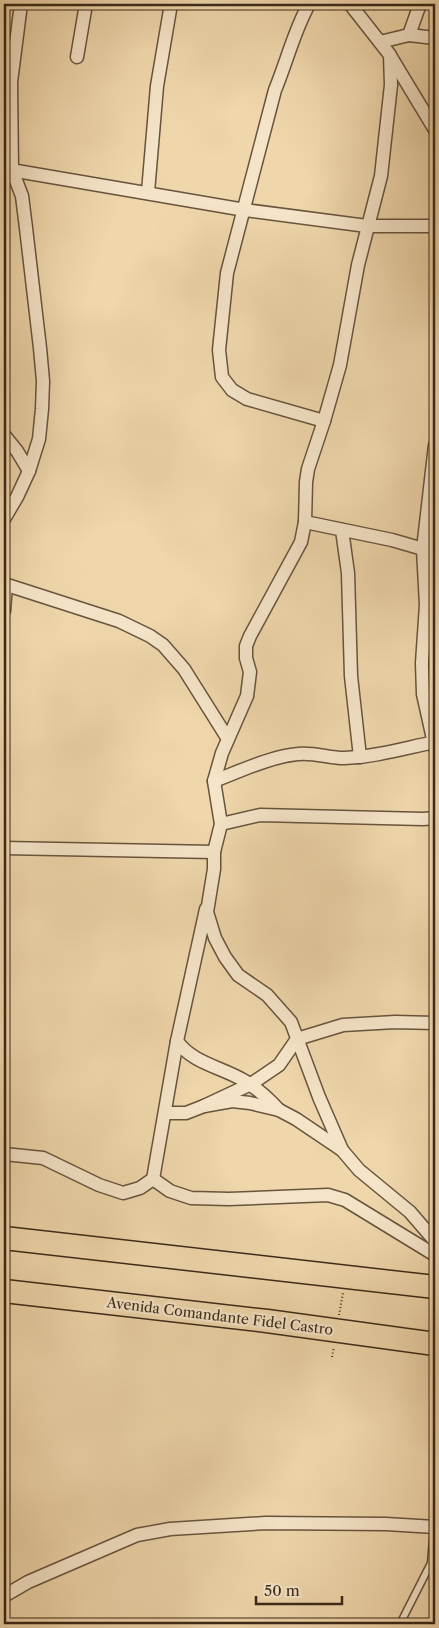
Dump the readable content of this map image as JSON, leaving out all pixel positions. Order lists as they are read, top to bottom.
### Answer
{
  "streets": {
    "highway": ["Avenida Comandante Fidel Castro"]
  },
  "scale_bar": "50 m"
}
